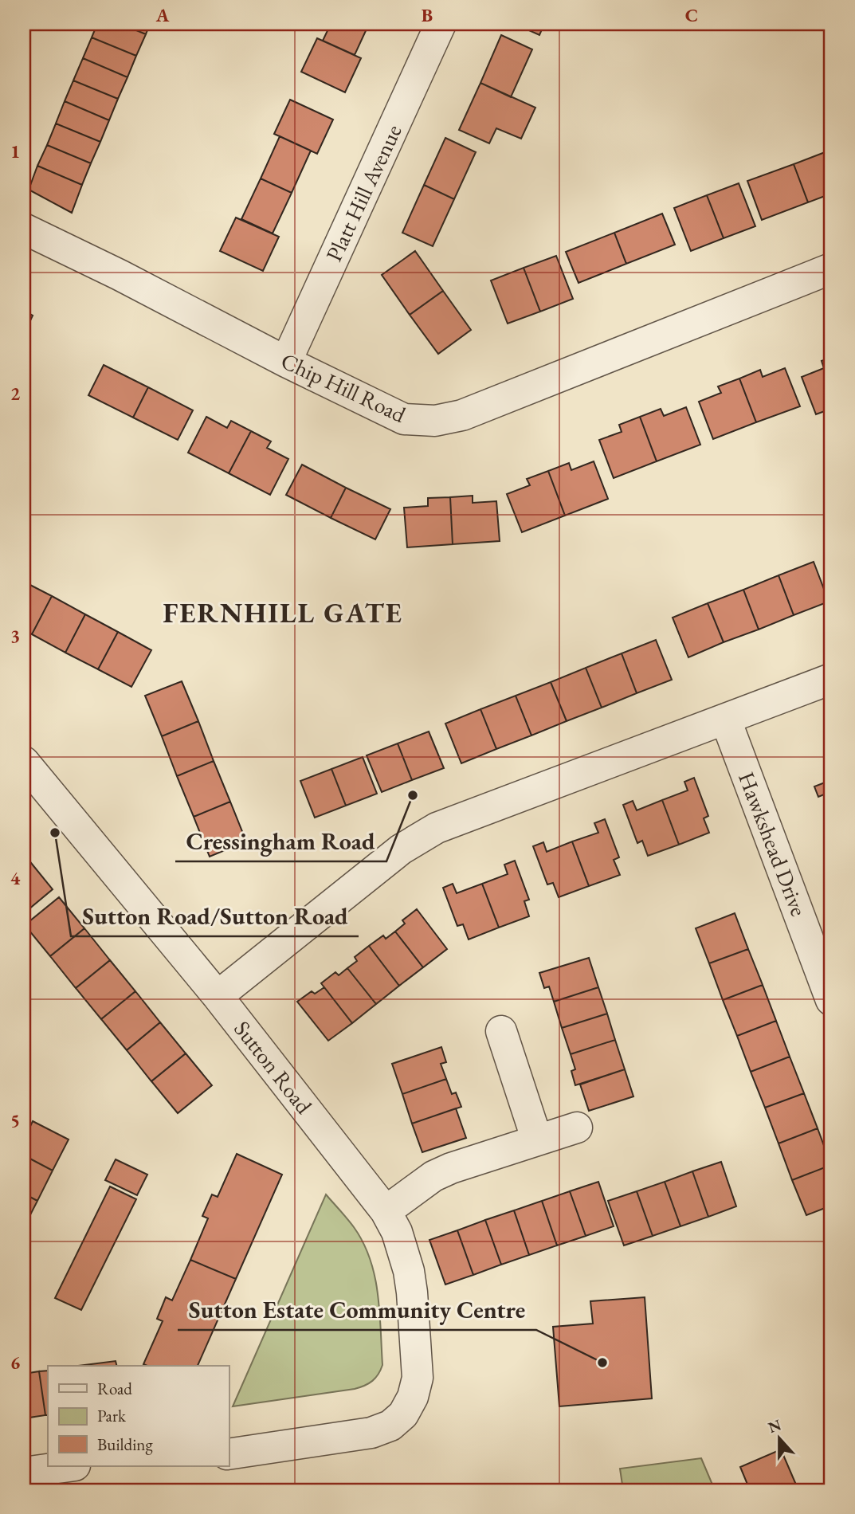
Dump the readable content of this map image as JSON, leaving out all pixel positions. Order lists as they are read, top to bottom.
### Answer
{
  "streets": {
    "street": [
      "Platt Hill Avenue",
      "Chip Hill Road",
      "Hawkshead Drive",
      "Sutton Road"
    ]
  },
  "crossings": [
    ["Platt Hill Avenue", "Chip Hill Road"]
  ],
  "districts": ["FERNHILL GATE"],
  "places": ["Cressingham Road", "Sutton Road/Sutton Road", "Sutton Estate Community Centre"],
  "legend": ["Road", "Park", "Building"],
  "north": "top",
  "grid": {
    "columns": ["A", "B", "C"],
    "rows": [
      "1",
      "2",
      "3",
      "4",
      "5",
      "6"
    ]
  }
}
